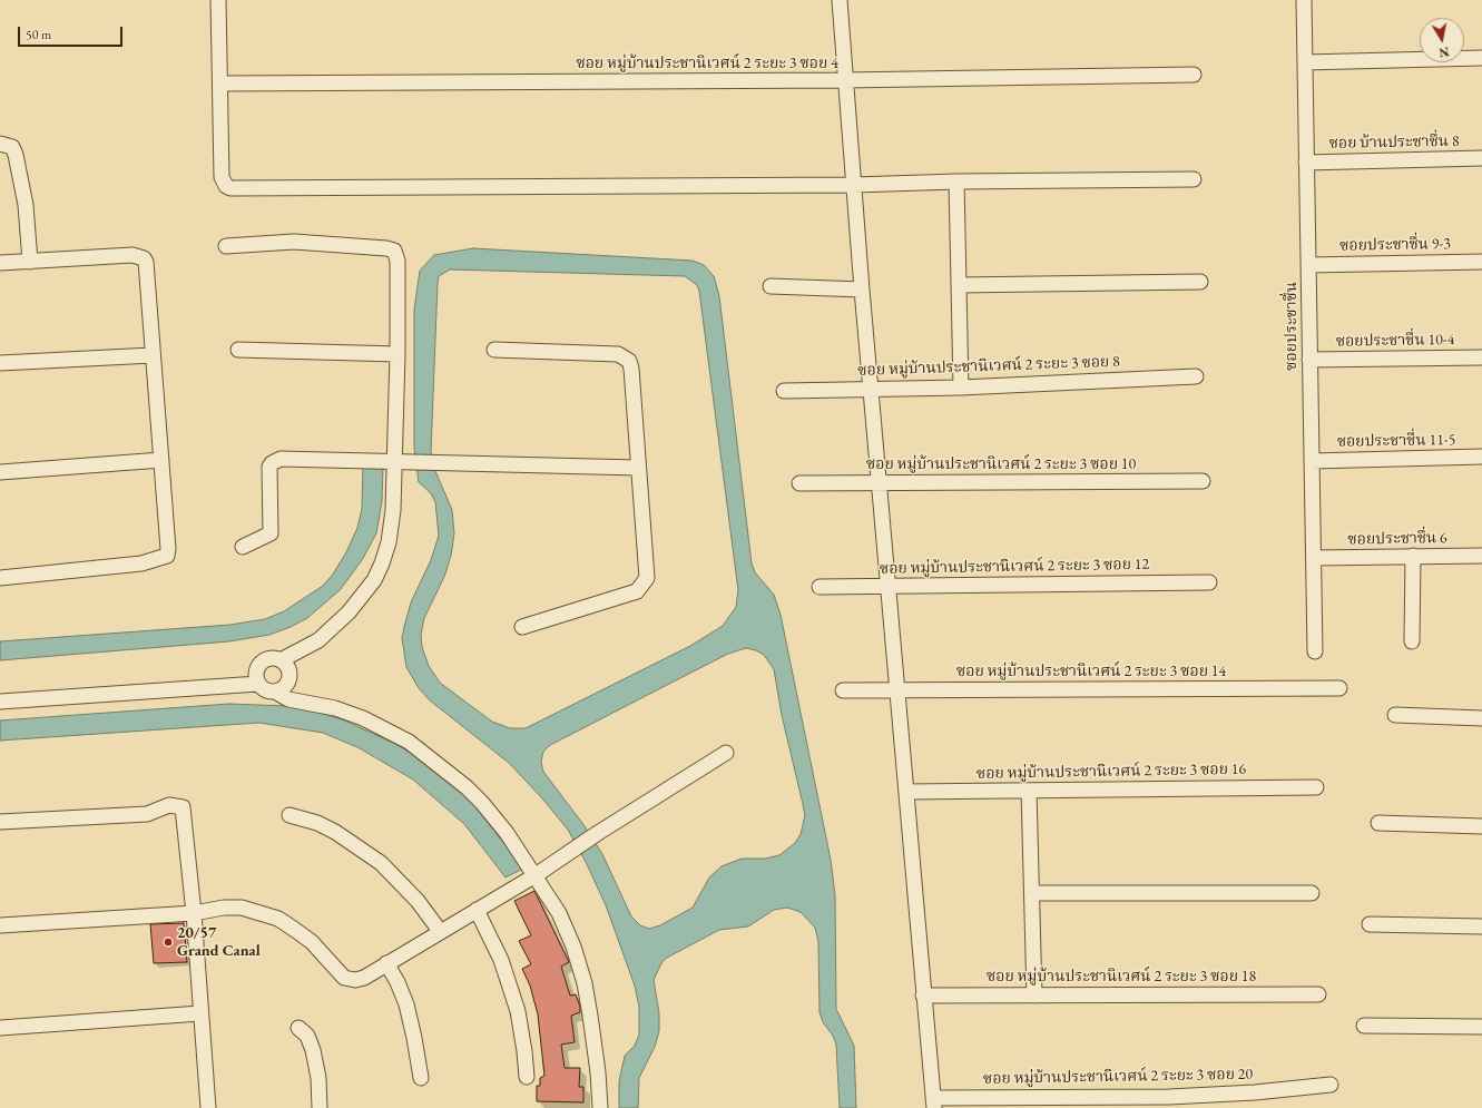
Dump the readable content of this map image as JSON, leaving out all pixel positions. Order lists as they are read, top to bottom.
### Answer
{
  "streets": {
    "street": [
      "ซอย หมู่บ้านประชานิเวศน์ 2 ระยะ 3 ซอย 4",
      "ซอย บ้านประชาชื่น 8",
      "ซอยประชาชื่น 9-3",
      "ซอยประชาชื่น",
      "ซอยประชาชื่น 10-4",
      "ซอย หมู่บ้านประชานิเวศน์ 2 ระยะ 3 ซอย 8",
      "ซอยประชาชื่น 11-5",
      "ซอย หมู่บ้านประชานิเวศน์ 2 ระยะ 3 ซอย 10",
      "ซอยประชาชื่น 6",
      "ซอย หมู่บ้านประชานิเวศน์ 2 ระยะ 3 ซอย 12",
      "ซอย หมู่บ้านประชานิเวศน์ 2 ระยะ 3 ซอย 14",
      "ซอย หมู่บ้านประชานิเวศน์ 2 ระยะ 3 ซอย 16",
      "ซอย หมู่บ้านประชานิเวศน์ 2 ระยะ 3 ซอย 18",
      "ซอย หมู่บ้านประชานิเวศน์ 2 ระยะ 3 ซอย 20"
    ]
  },
  "crossings": [
    ["ซอย บ้านประชาชื่น 8", "ซอยประชาชื่น"],
    ["ซอยประชาชื่น 9-3", "ซอยประชาชื่น"],
    ["ซอยประชาชื่น", "ซอยประชาชื่น 10-4"],
    ["ซอยประชาชื่น", "ซอยประชาชื่น 11-5"],
    ["ซอยประชาชื่น", "ซอยประชาชื่น 6"]
  ],
  "places": ["20/57 Grand Canal"],
  "scale_bar": "50 m",
  "north": "bottom"
}
